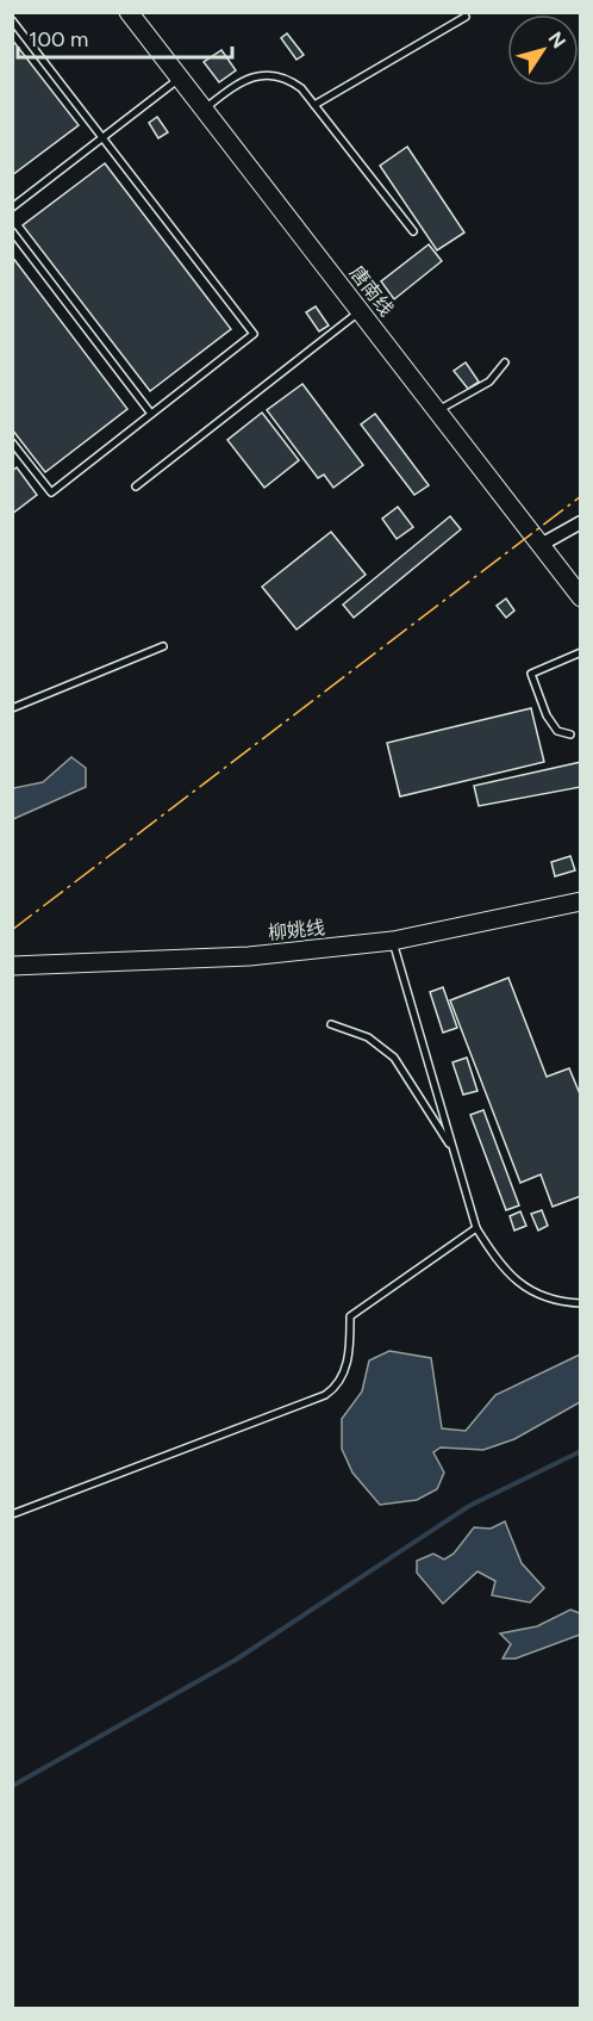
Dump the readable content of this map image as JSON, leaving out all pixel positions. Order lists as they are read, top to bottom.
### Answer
{
  "streets": {
    "street": ["唐南线", "柳姚线"]
  },
  "scale_bar": "100 m",
  "north": "top right"
}
